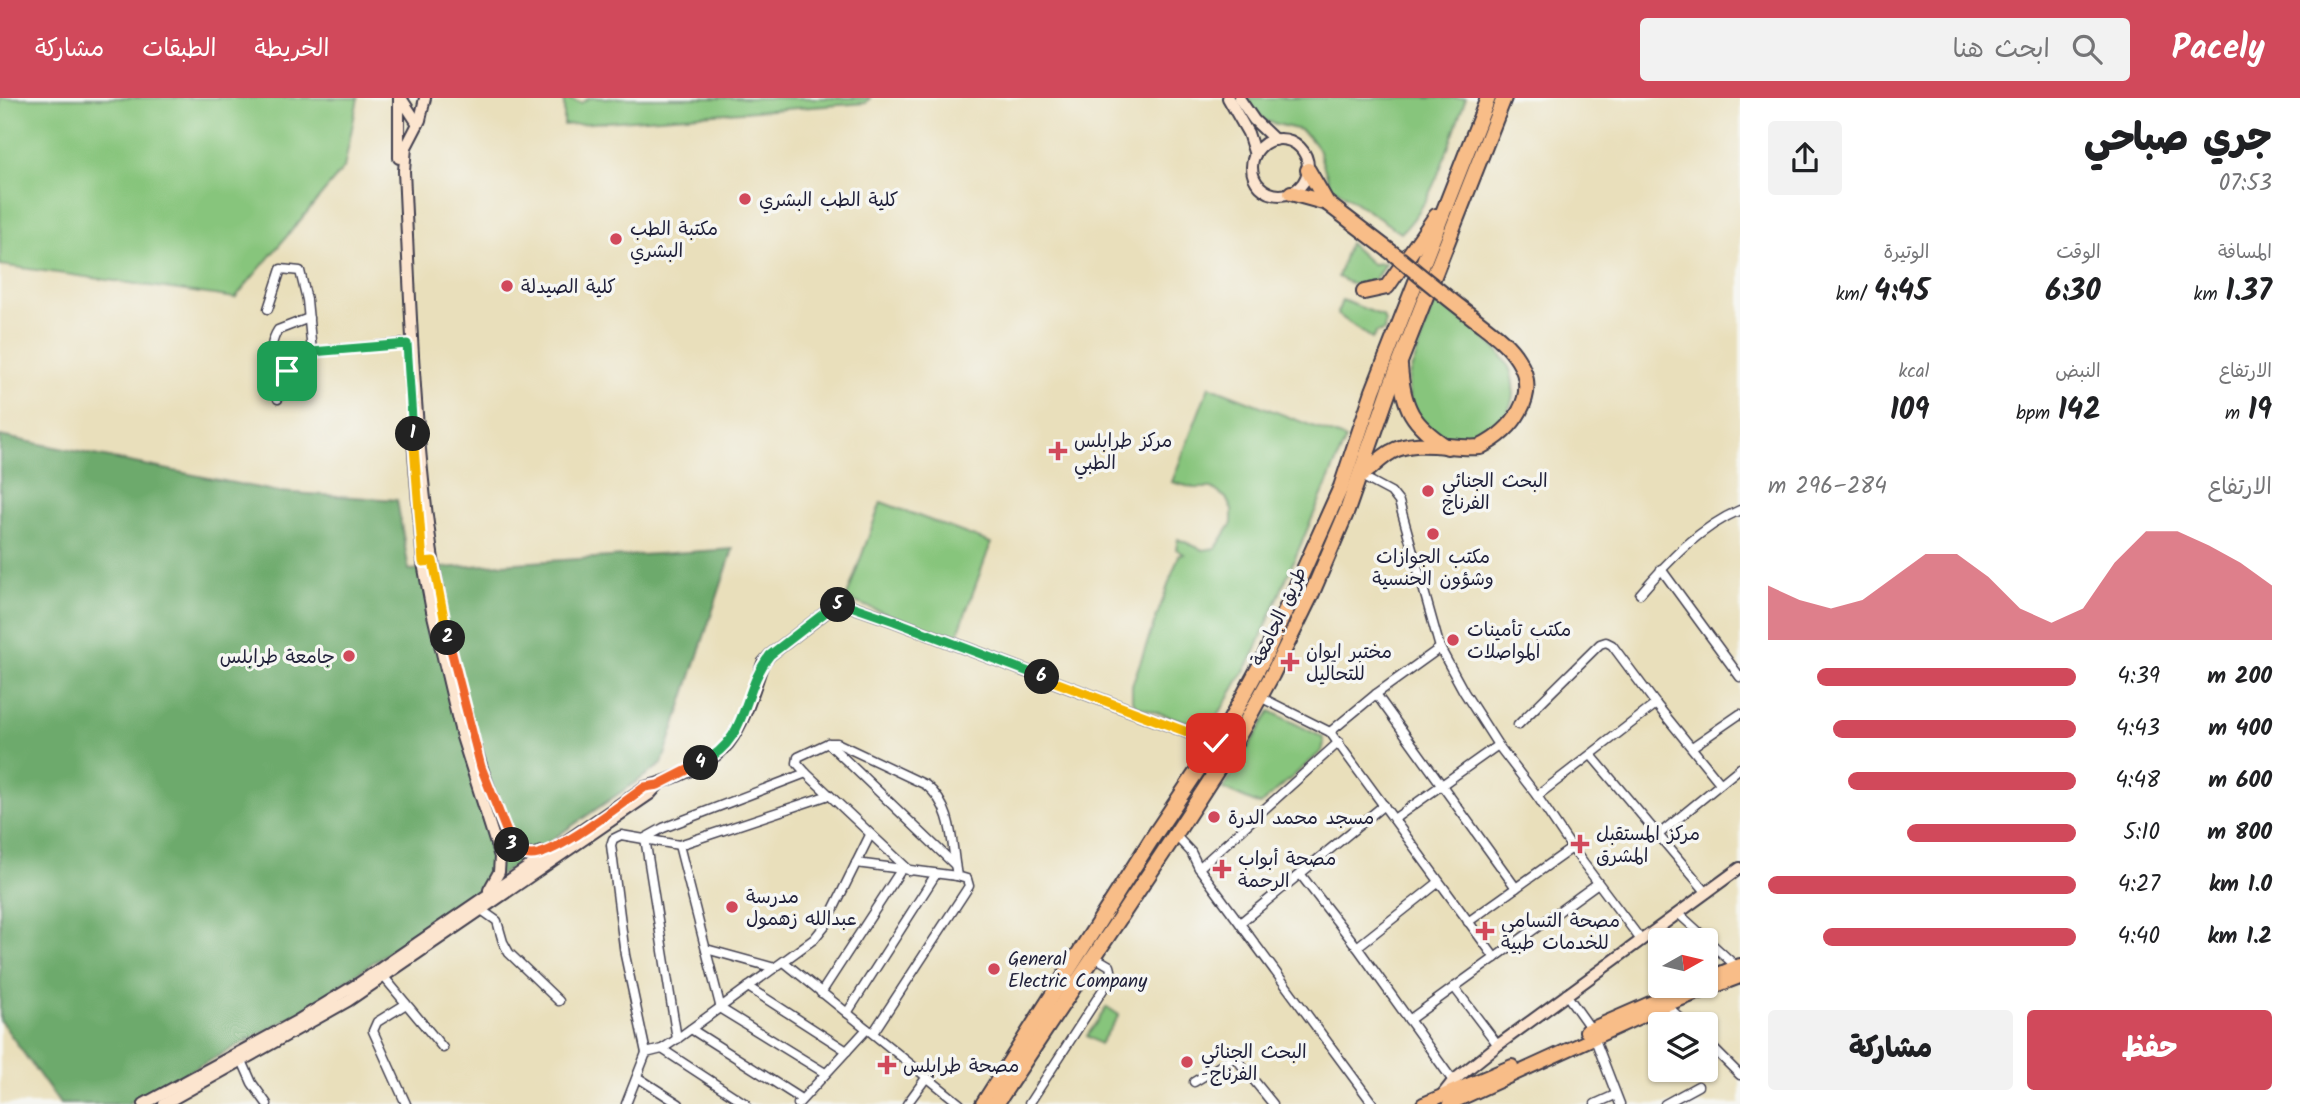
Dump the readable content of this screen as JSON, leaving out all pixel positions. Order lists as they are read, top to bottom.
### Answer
{
  "streets": {
    "highway": ["طريق الجامعة"]
  },
  "places": {
    "other": [
      "كلية الطب البشري",
      "مكتبة الطب البشري",
      "كلية الصيدلة",
      "البحث الجنائي الفرناج",
      "مكتب الجوازات وشؤون الحنسية",
      "مكتب تأمينات المواصلات",
      "جامعة طرابلس",
      "مسجد محمد الدرة",
      "مدرسة عبدالله زهمول",
      "General Electric Company",
      "البحث الجنائي -الفرناج"
    ],
    "health": [
      "مركز طرابلس الطبي",
      "مختبر ايوان للتحاليل",
      "مركز المستقبل المشرق",
      "مصحة أبواب الرحمة",
      "مصحة التسامي للخدمات طبية",
      "مصحة طرابلس"
    ]
  },
  "north": "right",
  "page": {
    "header": "Pacely",
    "search": "ابحث هنا",
    "nav": ["الخريطة", "الطبقات", "مشاركة"],
    "heading": ["جري صباحي", "07:53"],
    "stats": [
      ["المسافة", "1.37 km"],
      ["الوقت", "6:30"],
      ["الوتيرة", "4:45 /km"],
      ["الارتفاع", "19 m"],
      ["النبض", "142 bpm"],
      ["kcal", "109"]
    ],
    "pins": [
      "1",
      "5",
      "2",
      "6",
      "4",
      "3"
    ],
    "chart": ["الارتفاع", "284–296 m"],
    "list": [
      {
        "name": "200 m",
        "note": "4:39"
      },
      {
        "name": "400 m",
        "note": "4:43"
      },
      {
        "name": "600 m",
        "note": "4:48"
      },
      {
        "name": "800 m",
        "note": "5:10"
      },
      {
        "name": "1.0 km",
        "note": "4:27"
      },
      {
        "name": "1.2 km",
        "note": "4:40"
      }
    ],
    "buttons": ["حفظ", "مشاركة"]
  }
}
